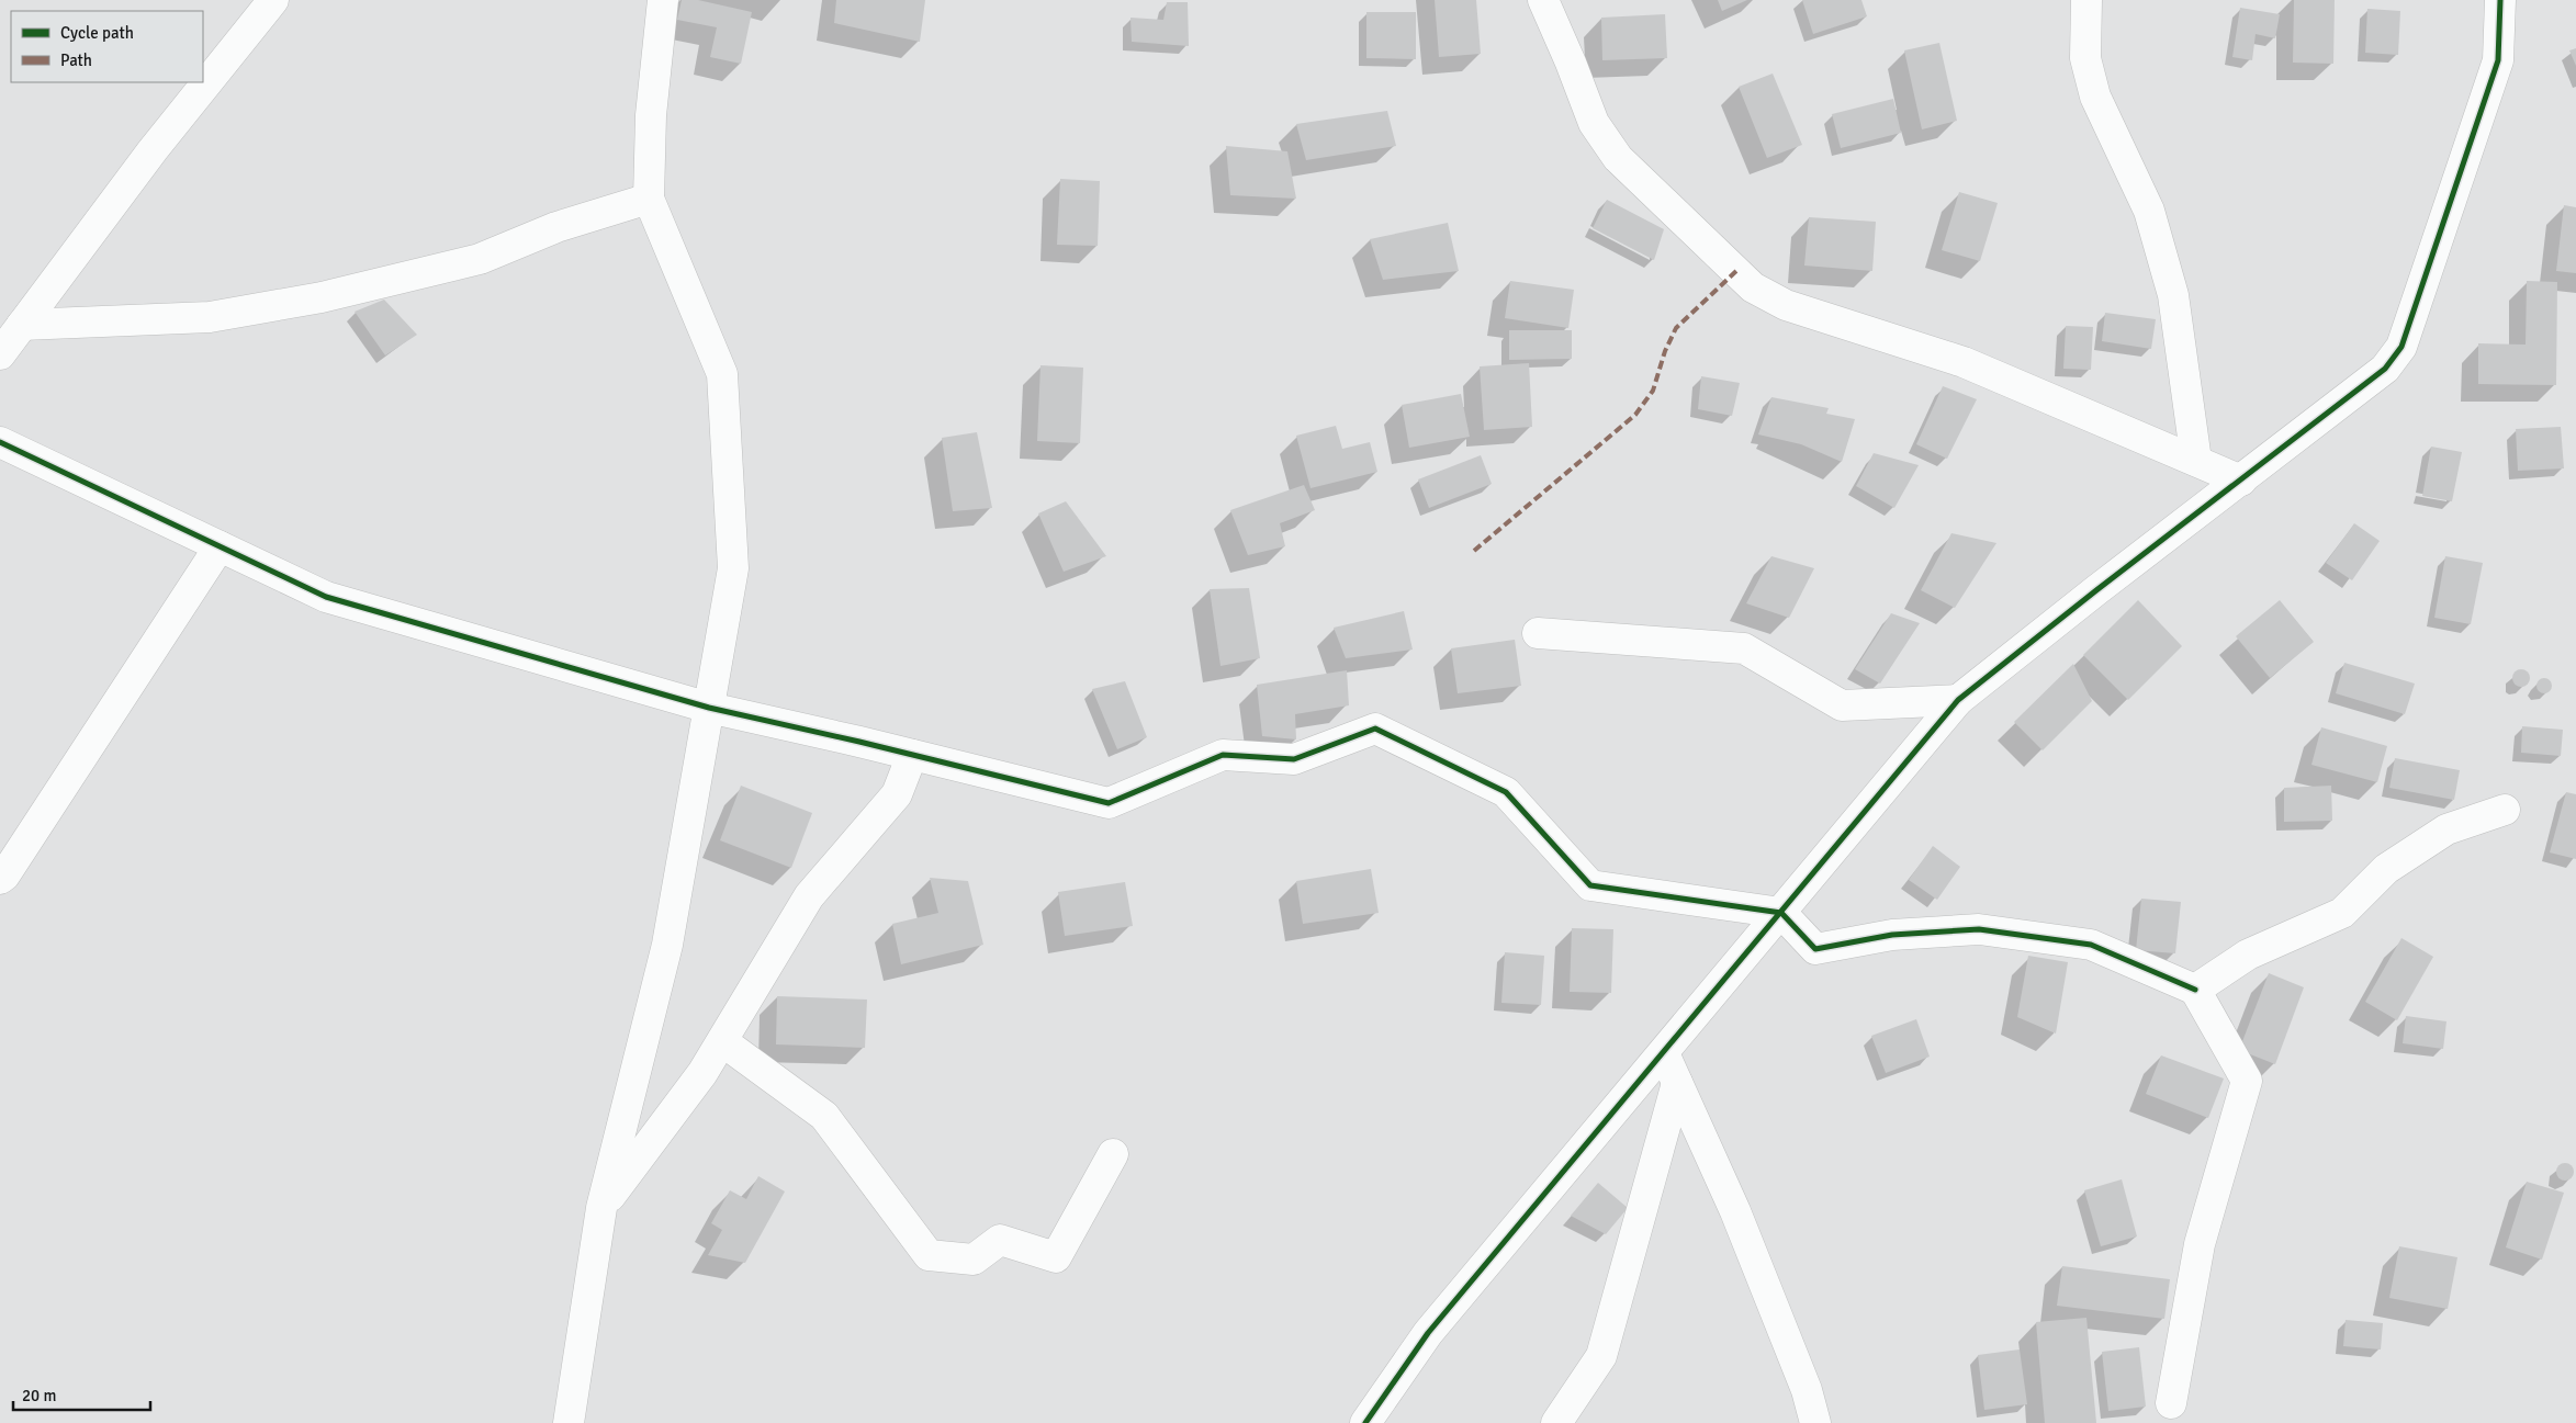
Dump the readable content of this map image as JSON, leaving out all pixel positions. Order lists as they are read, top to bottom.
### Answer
{
  "legend": ["Cycle path", "Path"],
  "scale_bar": "20 m"
}
